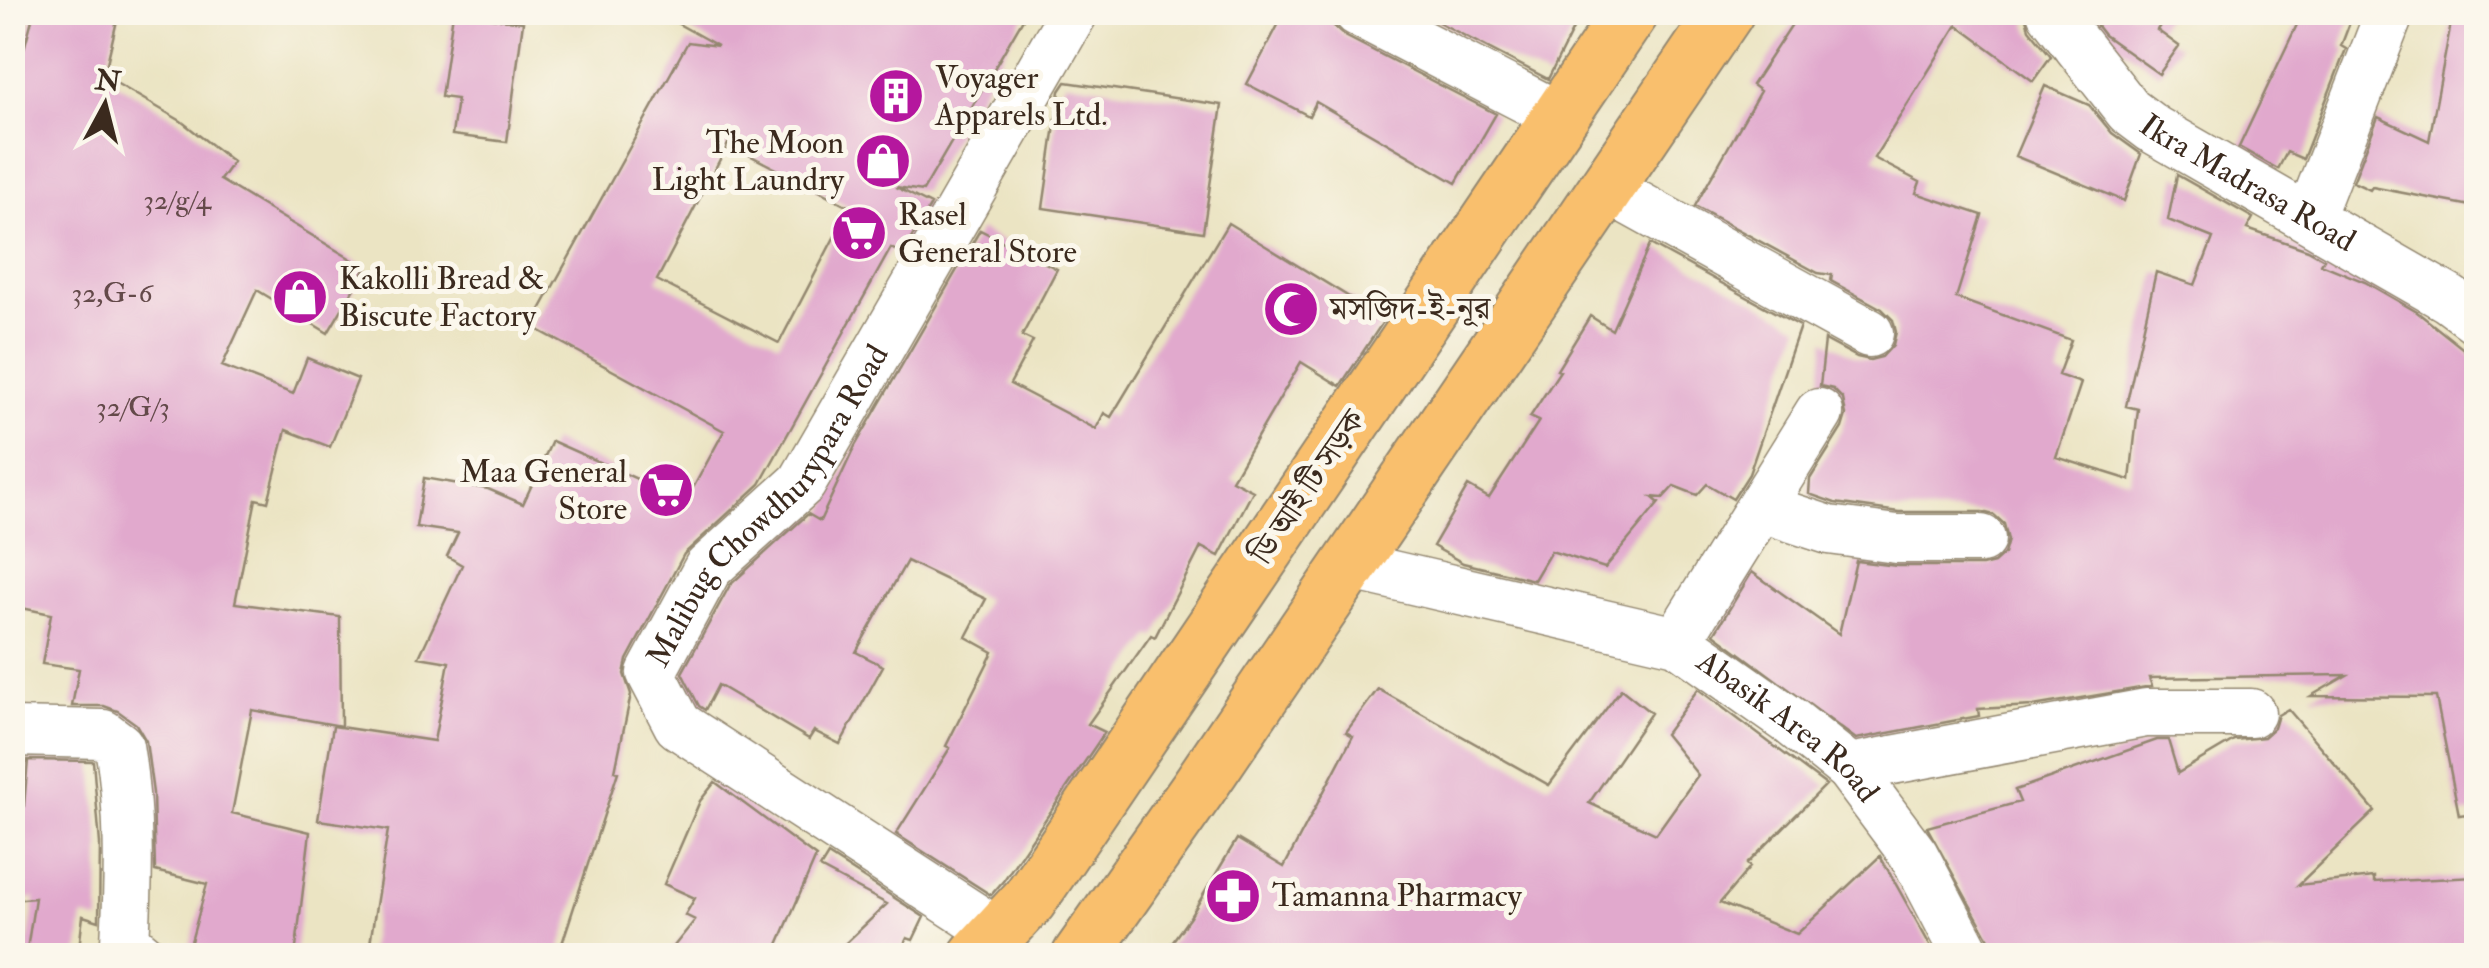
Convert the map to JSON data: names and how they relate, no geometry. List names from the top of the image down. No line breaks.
{"streets":{"main road":["ডি আই টি সড়ক"],"street":["Ikra Madrasa Road","Malibug Chowdhurypara Road","Abasik Area Road"]},"crossings":[["ডি আই টি সড়ক","Malibug Chowdhurypara Road"]],"places":{"building":["Voyager Apparels Ltd."],"shop":["The Moon Light Laundry","Kakolli Bread & Biscute Factory"],"supermarket":["Rasel General Store","Maa General Store"],"mosque":["মসজিদ-ই-নূর"],"pharmacy":["Tamanna Pharmacy"]},"house_numbers":["32/g/4","32,G-6","32/G/3"],"north":"top"}
